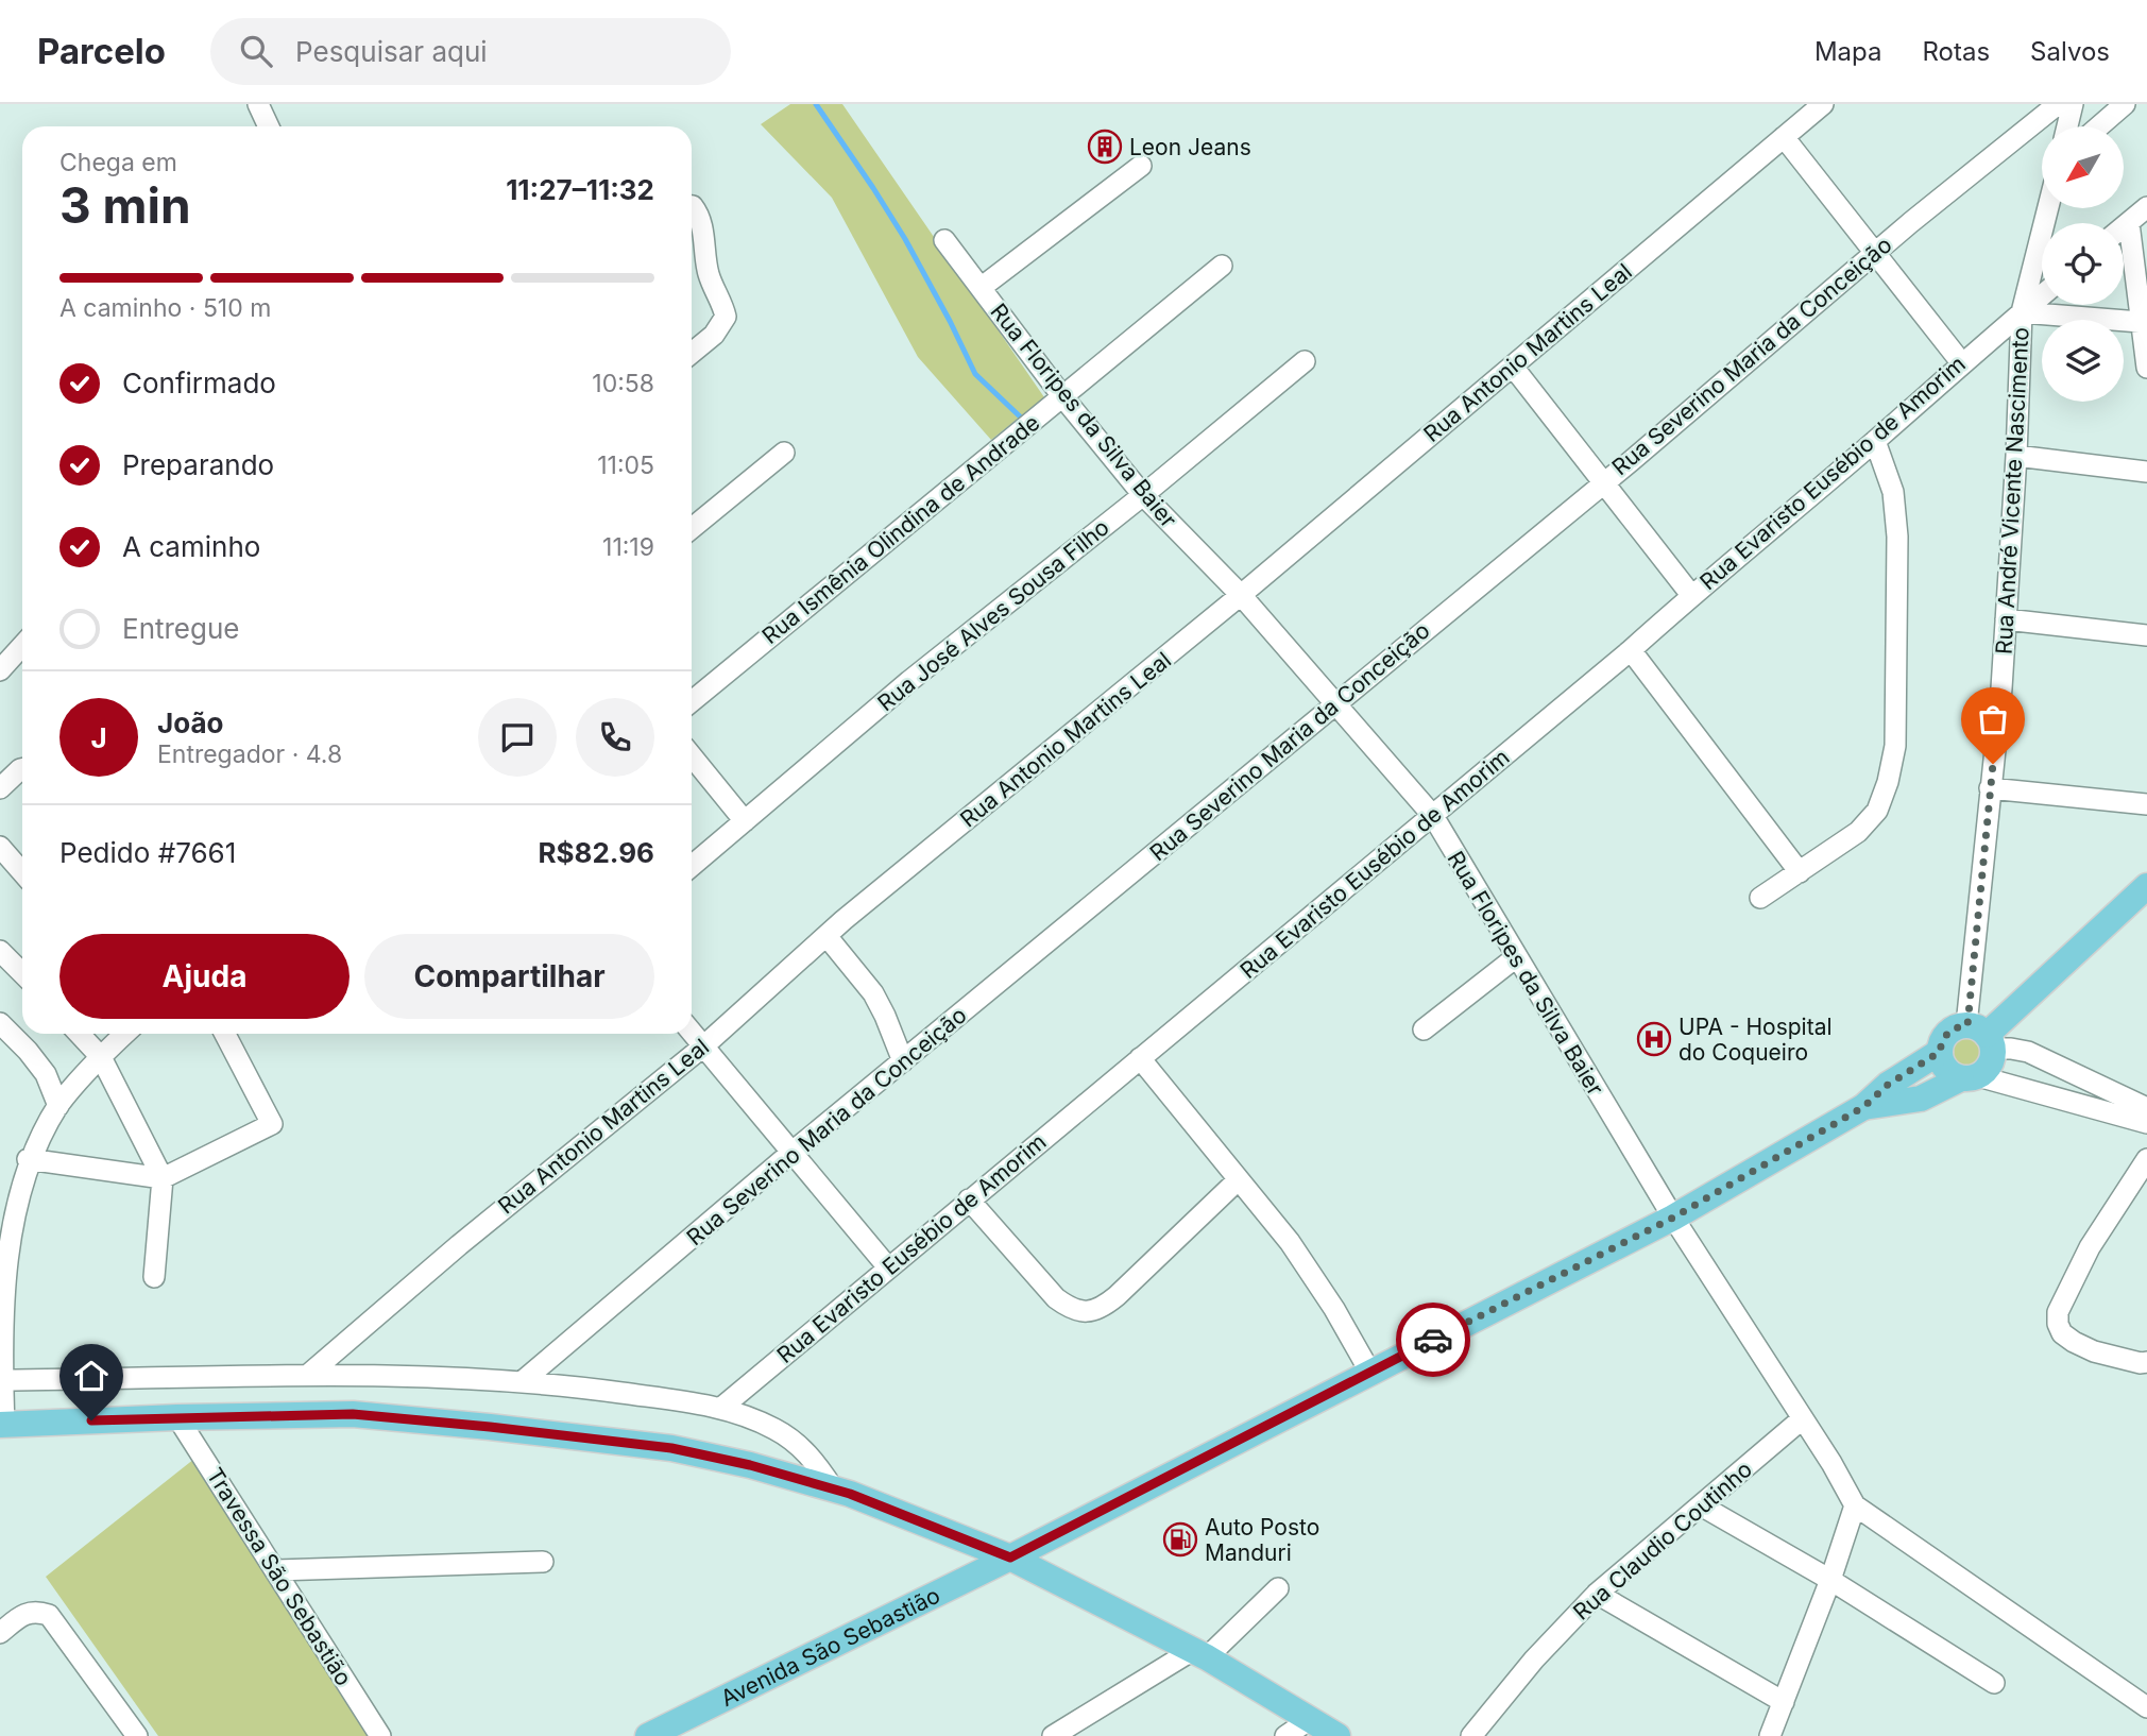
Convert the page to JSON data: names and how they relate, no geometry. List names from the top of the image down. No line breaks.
{"streets":{"main road":["Avenida São Sebastião"],"street":["Rua Antonio Martins Leal","Rua Severino Maria da Conceição","Rua Floripes da Silva Baier","Rua Evaristo Eusébio de Amorim","Rua André Vicente Nascimento","Rua Ismênia Olindina de Andrade","Rua José Alves Sousa Filho","Rua Claudio Coutinho","Travessa São Sebastião"]},"crossings":[["Rua Antonio Martins Leal","Rua Floripes da Silva Baier"],["Rua Severino Maria da Conceição","Rua Floripes da Silva Baier"],["Rua Floripes da Silva Baier","Rua Evaristo Eusébio de Amorim"],["Rua Floripes da Silva Baier","Rua Ismênia Olindina de Andrade"],["Rua Floripes da Silva Baier","Rua José Alves Sousa Filho"],["Rua Floripes da Silva Baier","Rua Claudio Coutinho"],["Rua Floripes da Silva Baier","Avenida São Sebastião"],["Rua Evaristo Eusébio de Amorim","Rua André Vicente Nascimento"]],"places":{"building":["Leon Jeans"],"hospital":["UPA - Hospital do Coqueiro"],"fuel station":["Auto Posto Manduri"]},"north":"bottom left","page":{"header":"Parcelo","search":"Pesquisar aqui","nav":["Mapa","Rotas","Salvos"],"heading":["3 min","Chega em","11:27–11:32"],"panel":["João","Entregador · 4.8","Pedido #7661","R$82.96"],"bar":"A caminho · 510 m","list":[["Confirmado","10:58"],["Preparando","11:05"],["A caminho","11:19"],"Entregue"],"round":"J","buttons":["Ajuda","Compartilhar"]}}
